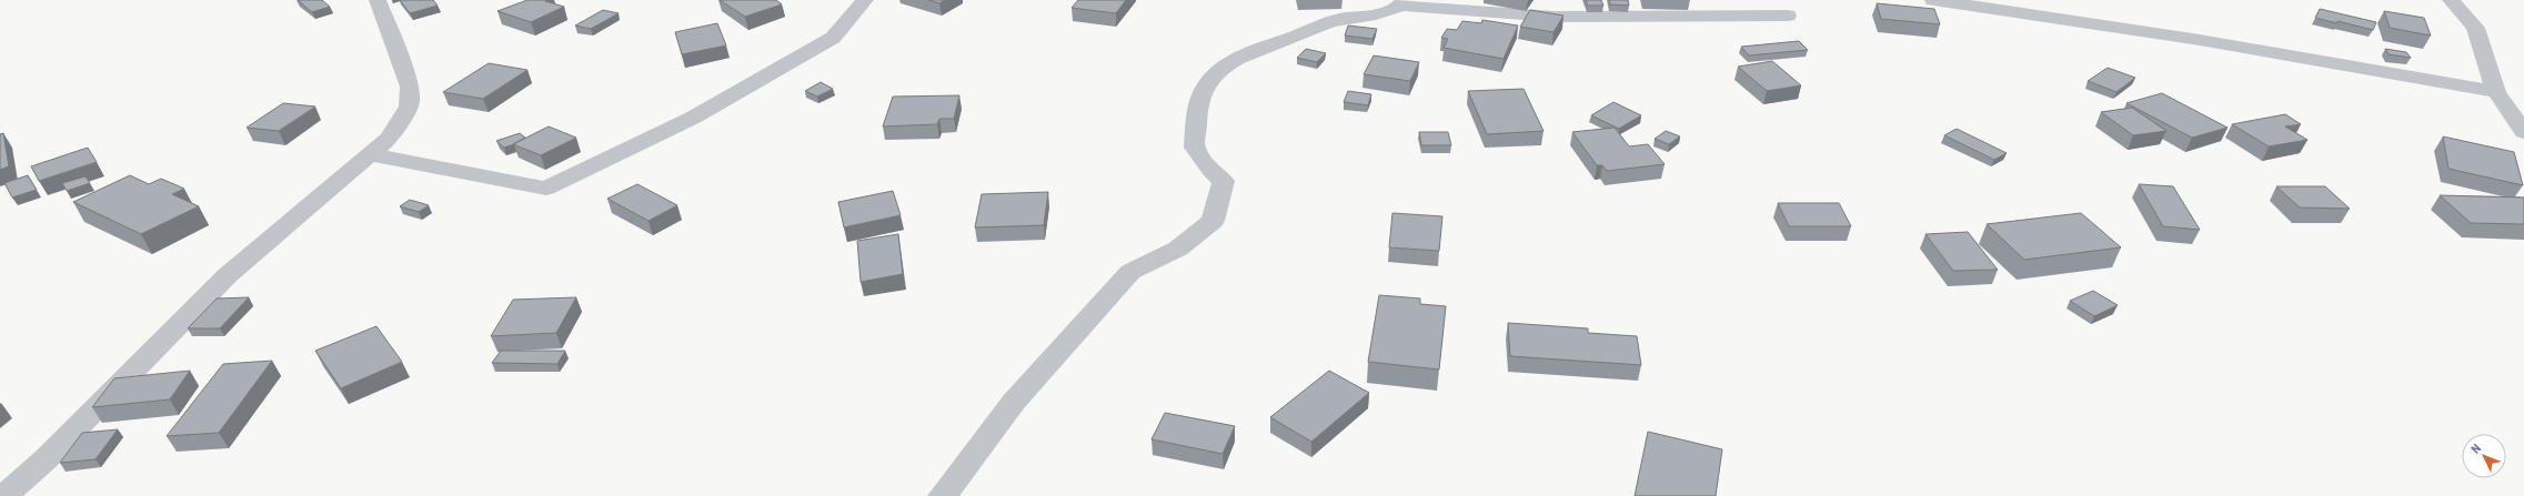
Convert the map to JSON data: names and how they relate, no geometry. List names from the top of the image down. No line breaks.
{"north":"top left"}
